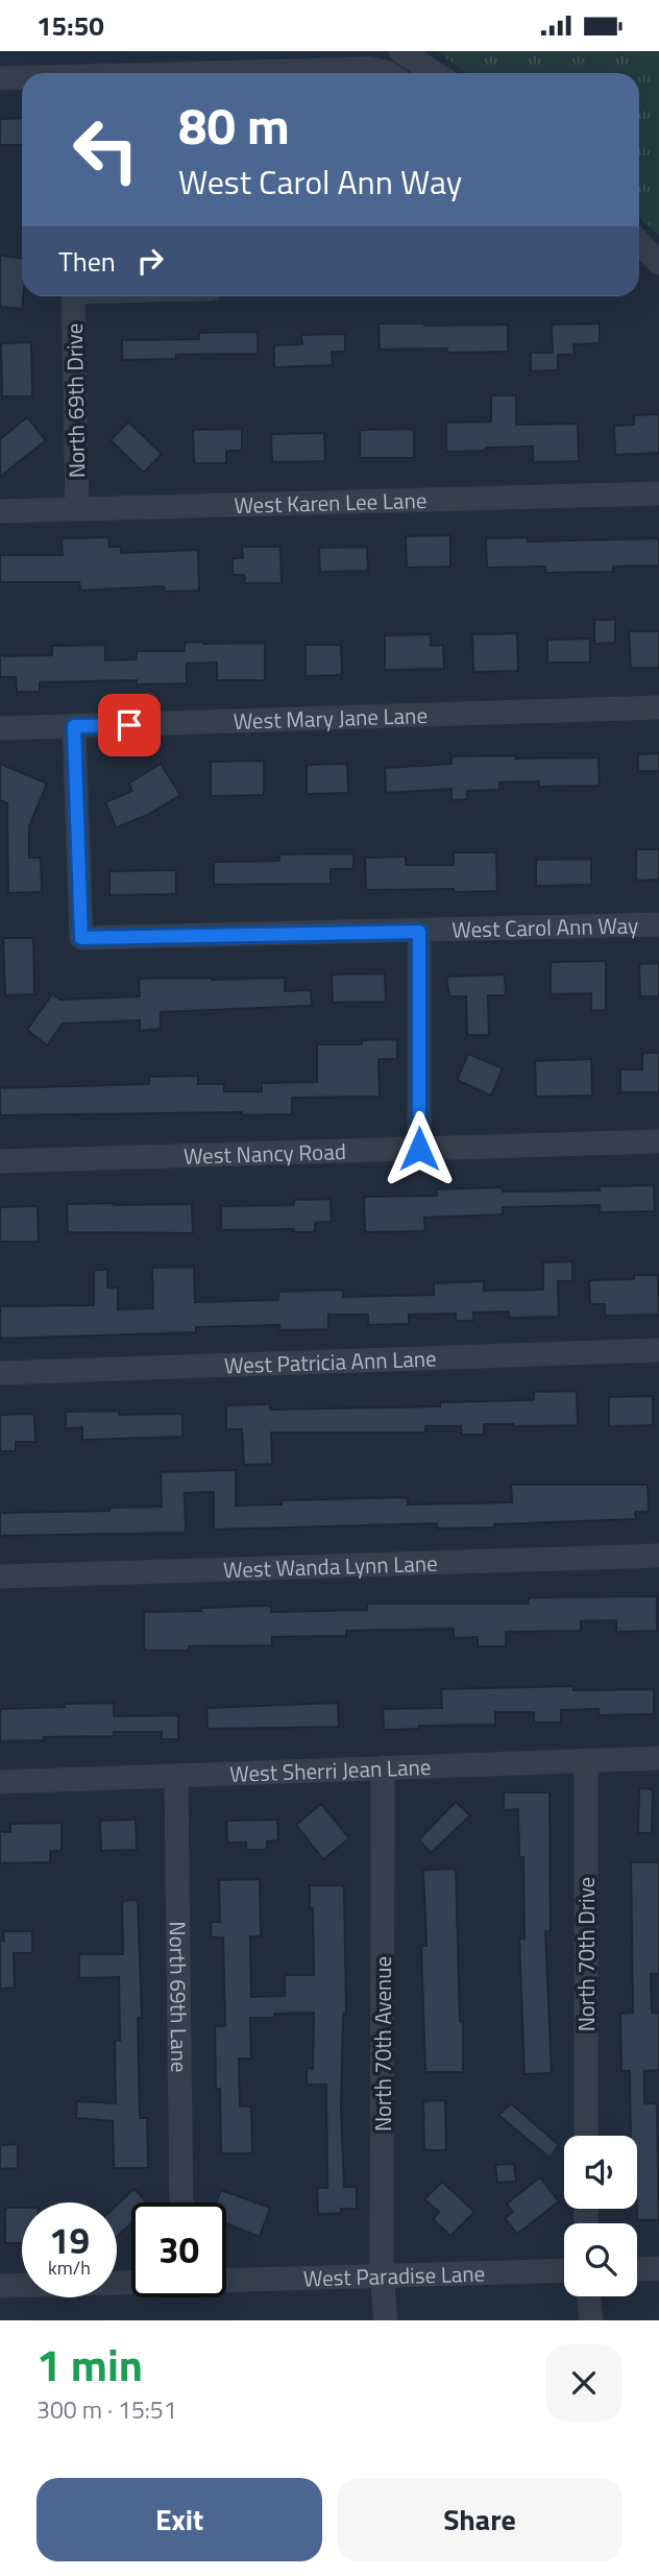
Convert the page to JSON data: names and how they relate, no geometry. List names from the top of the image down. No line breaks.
{"streets":{"street":["North 69th Drive","West Karen Lee Lane","West Mary Jane Lane","West Carol Ann Way","West Nancy Road","West Patricia Ann Lane","West Wanda Lynn Lane","West Sherri Jean Lane","North 70th Drive","North 69th Lane","North 70th Avenue","West Paradise Lane"]},"crossings":[["North 69th Drive","West Karen Lee Lane"],["West Mary Jane Lane","West Carol Ann Way"],["West Sherri Jean Lane","North 70th Drive"],["West Sherri Jean Lane","North 69th Lane"],["West Sherri Jean Lane","North 70th Avenue"],["North 70th Avenue","West Paradise Lane"]],"page":{"status":"15:50","turn":["80 m","West Carol Ann Way"],"then":"Then","speed":"19 km/h","limit":"30","heading":["1 min","300 m · 15:51"],"buttons":["Exit","Share"]}}
